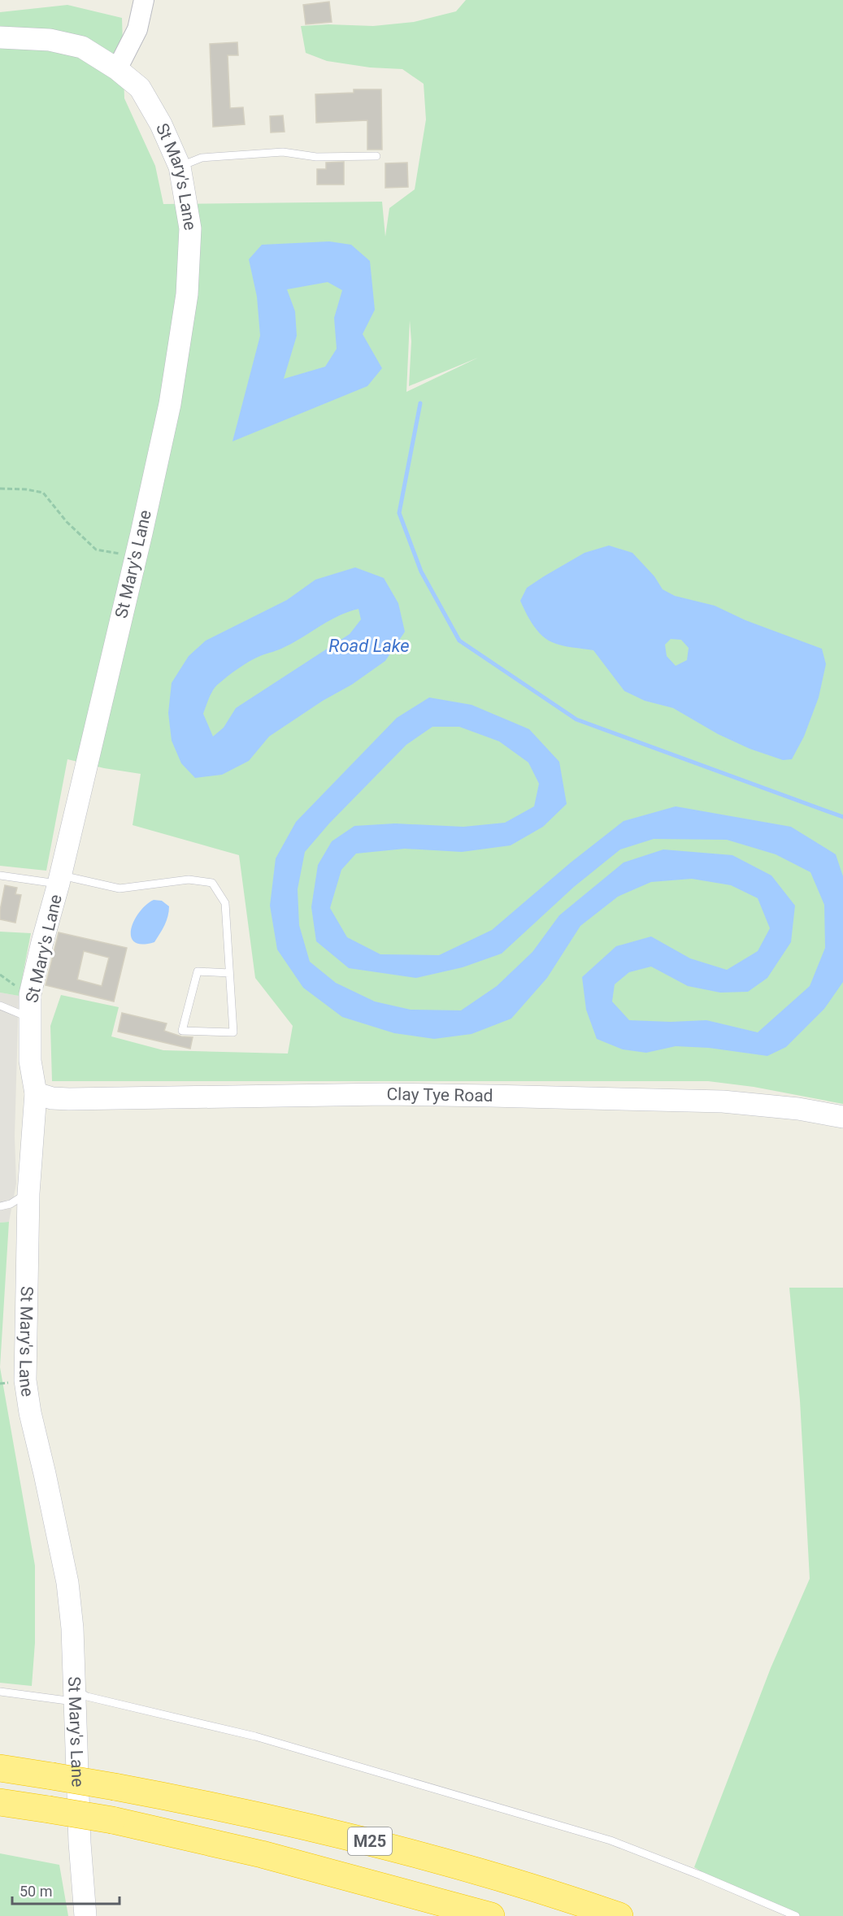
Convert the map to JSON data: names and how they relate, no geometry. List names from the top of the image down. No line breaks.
{"streets":{"highway":["M25"],"main road":["St Mary's Lane","Clay Tye Road"]},"crossings":[["St Mary's Lane","Clay Tye Road"]],"water":["Road Lake"],"scale_bar":"50 m"}
